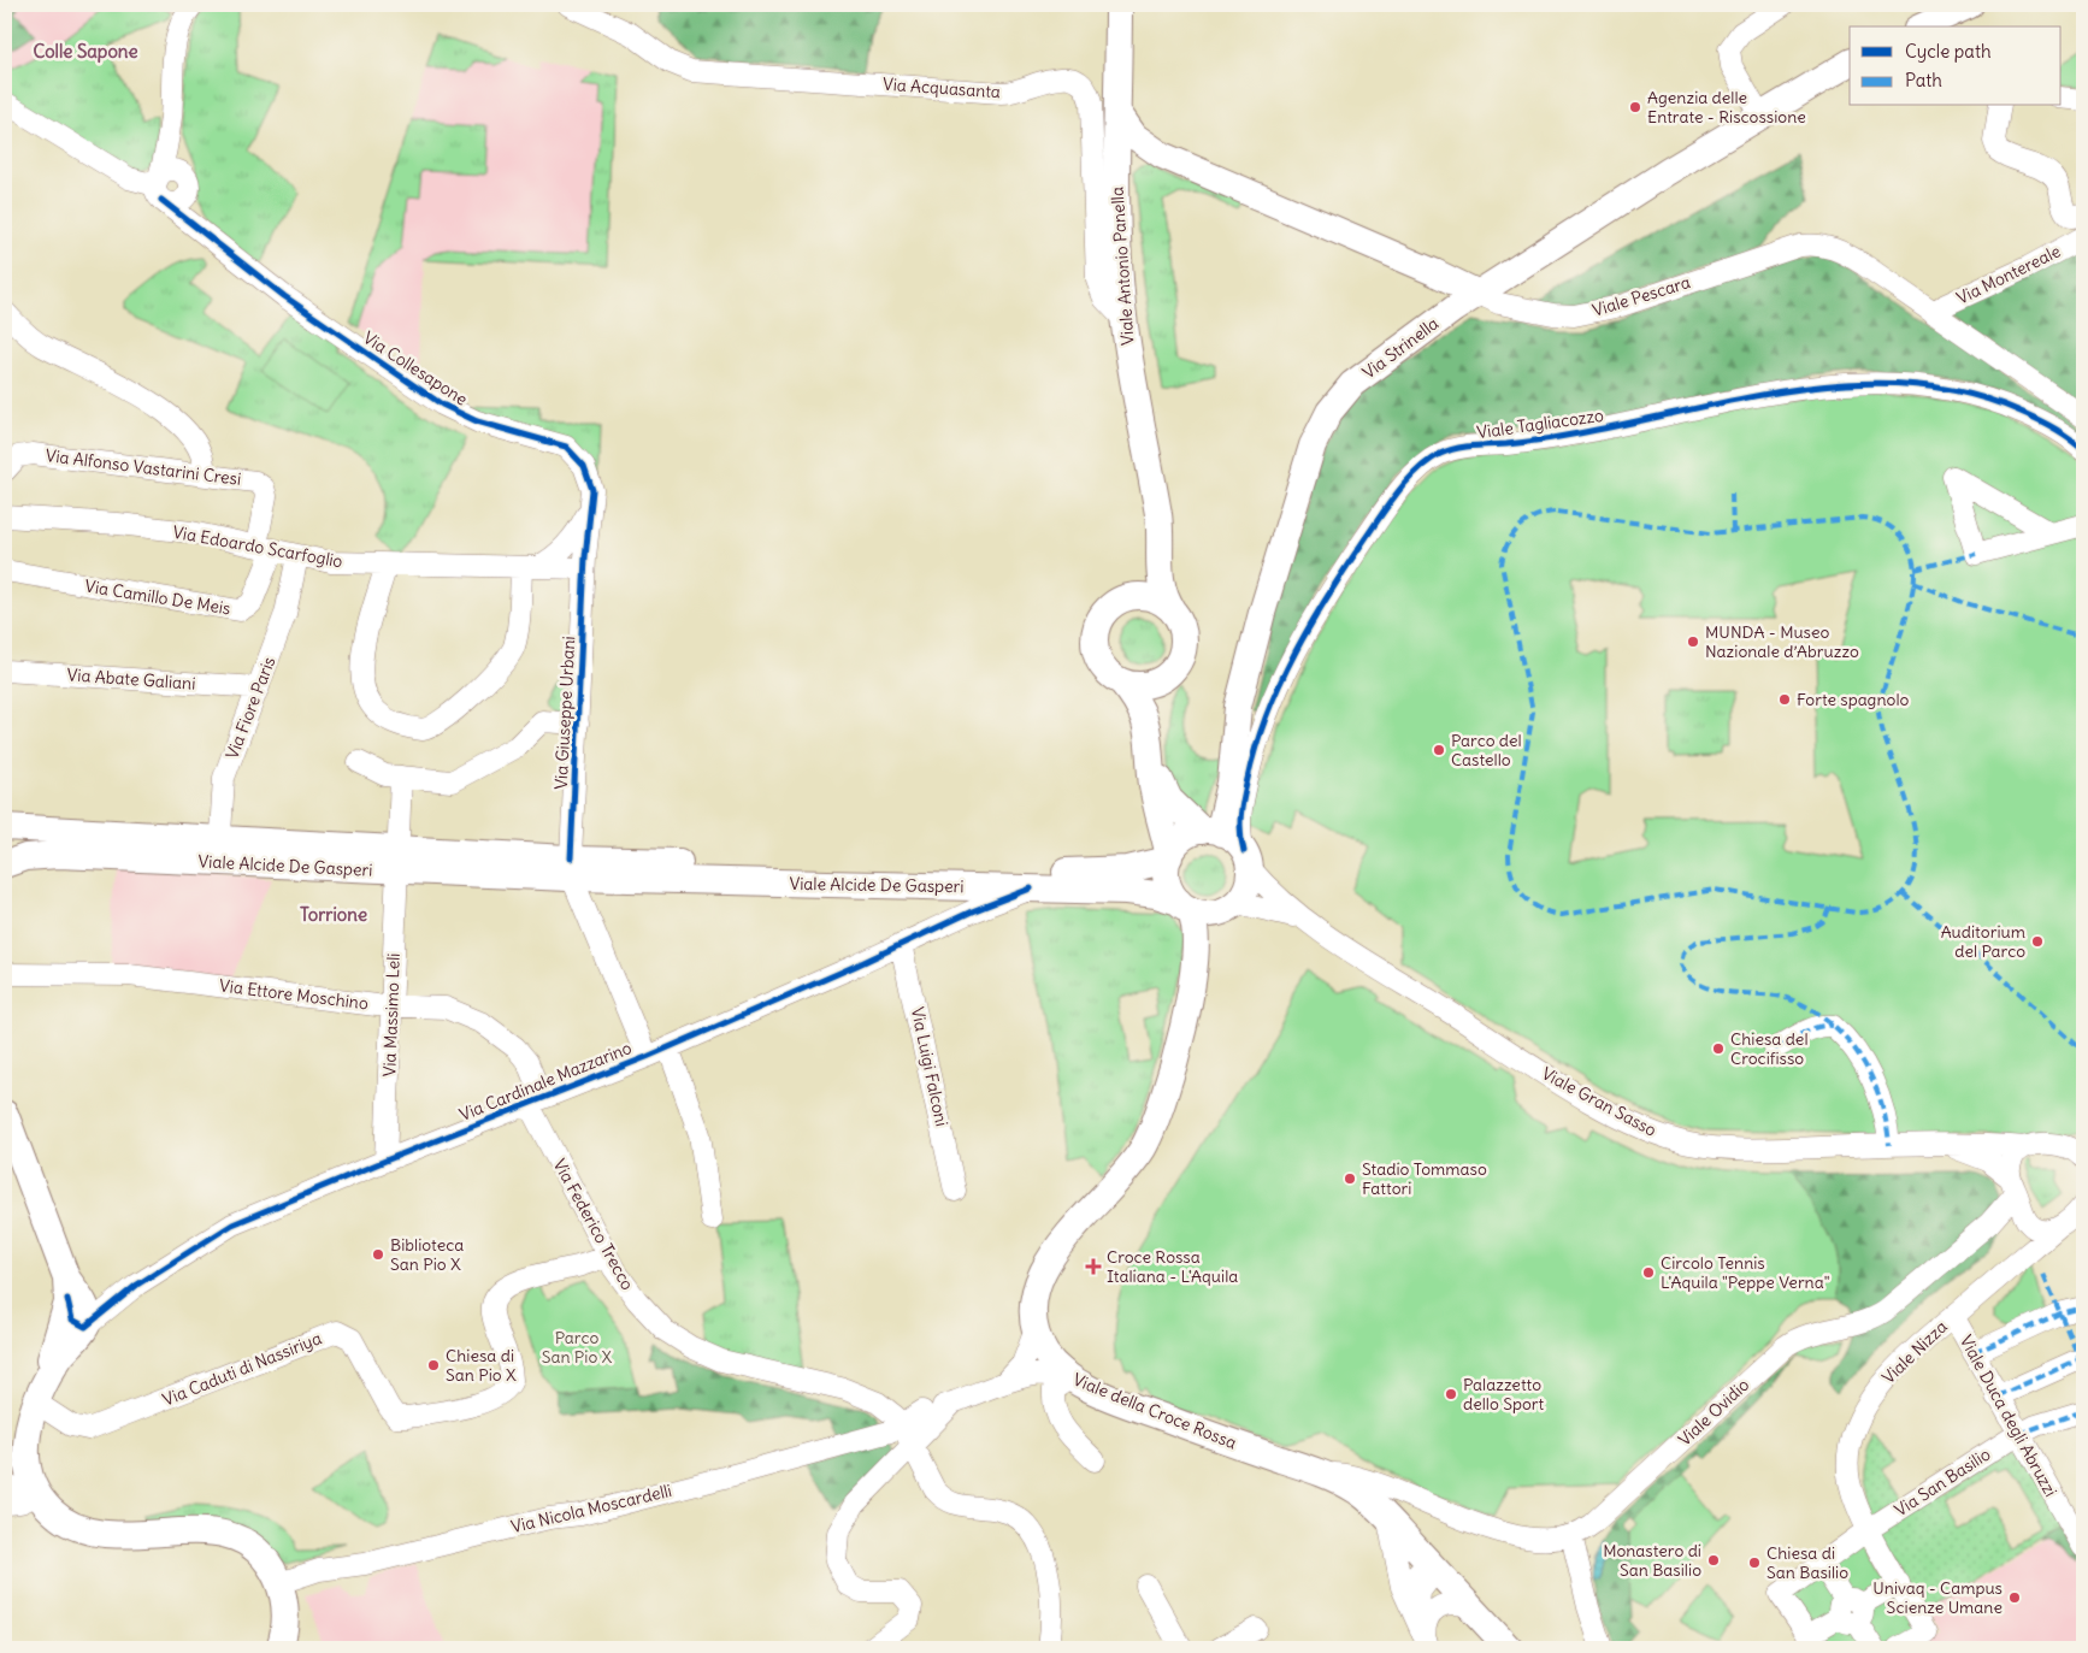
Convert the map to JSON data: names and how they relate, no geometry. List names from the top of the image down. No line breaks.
{"streets":{"main road":["Viale Antonio Panella","Viale Pescara","Via Strinella","Viale Alcide De Gasperi","Via Cardinale Mazzarino","Viale della Croce Rossa"],"street":["Via Acquasanta","Via Montereale","Via Collesapone","Viale Tagliacozzo","Via Alfonso Vastarini Cresi","Via Edoardo Scarfoglio","Via Camillo De Meis","Via Abate Galiani","Via Fiore Paris","Via Giuseppe Urbani","Via Ettore Moschino","Via Massimo Leli","Via Luigi Falconi","Viale Gran Sasso","Via Federico Trecco","Viale Nizza","Via Caduti di Nassiriya","Viale Ovidio","Viale Duca degli Abruzzi","Via San Basilio","Via Nicola Moscardelli"]},"crossings":[["Via Acquasanta","Viale Antonio Panella"],["Viale Antonio Panella","Viale Pescara"],["Via Montereale","Viale Pescara"],["Viale Pescara","Via Strinella"],["Via Strinella","Viale Tagliacozzo"],["Via Strinella","Viale Alcide De Gasperi"],["Via Strinella","Viale Gran Sasso"],["Via Strinella","Viale della Croce Rossa"],["Via Collesapone","Via Edoardo Scarfoglio"],["Via Collesapone","Via Giuseppe Urbani"],["Viale Tagliacozzo","Viale Alcide De Gasperi"],["Viale Tagliacozzo","Viale Gran Sasso"],["Viale Tagliacozzo","Viale della Croce Rossa"],["Via Alfonso Vastarini Cresi","Via Edoardo Scarfoglio"],["Via Alfonso Vastarini Cresi","Via Camillo De Meis"],["Via Edoardo Scarfoglio","Via Camillo De Meis"],["Via Edoardo Scarfoglio","Via Fiore Paris"],["Via Edoardo Scarfoglio","Via Giuseppe Urbani"],["Via Abate Galiani","Via Fiore Paris"],["Via Fiore Paris","Viale Alcide De Gasperi"],["Via Giuseppe Urbani","Viale Alcide De Gasperi"],["Via Giuseppe Urbani","Via Cardinale Mazzarino"],["Viale Alcide De Gasperi","Via Massimo Leli"],["Viale Alcide De Gasperi","Via Cardinale Mazzarino"],["Viale Alcide De Gasperi","Viale Gran Sasso"],["Viale Alcide De Gasperi","Viale della Croce Rossa"],["Via Ettore Moschino","Via Massimo Leli"],["Via Ettore Moschino","Via Cardinale Mazzarino"],["Via Ettore Moschino","Via Federico Trecco"],["Via Massimo Leli","Via Cardinale Mazzarino"],["Via Luigi Falconi","Via Cardinale Mazzarino"],["Via Cardinale Mazzarino","Via Federico Trecco"],["Via Cardinale Mazzarino","Via Caduti di Nassiriya"],["Viale Gran Sasso","Viale Nizza"],["Viale Gran Sasso","Viale della Croce Rossa"],["Viale Gran Sasso","Viale Ovidio"],["Via Federico Trecco","Via Caduti di Nassiriya"],["Via Federico Trecco","Via Nicola Moscardelli"],["Viale Nizza","Viale Ovidio"],["Viale Nizza","Viale Duca degli Abruzzi"],["Viale Nizza","Via San Basilio"],["Viale della Croce Rossa","Viale Ovidio"],["Viale Duca degli Abruzzi","Via San Basilio"]],"districts":["Colle Sapone","Torrione"],"parks":["Parco San Pio X"],"places":{"other":["Agenzia delle Entrate - Riscossione","MUNDA - Museo Nazionale d’Abruzzo","Forte spagnolo","Parco del Castello","Auditorium del Parco","Chiesa del Crocifisso","Stadio Tommaso Fattori","Biblioteca San Pio X","Circolo Tennis L'Aquila \"Peppe Verna\"","Chiesa di San Pio X","Palazzetto dello Sport","Monastero di San Basilio","Chiesa di San Basilio","Univaq - Campus Scienze Umane"],"health":["Croce Rossa Italiana - L'Aquila"]},"legend":["Cycle path","Path"]}
